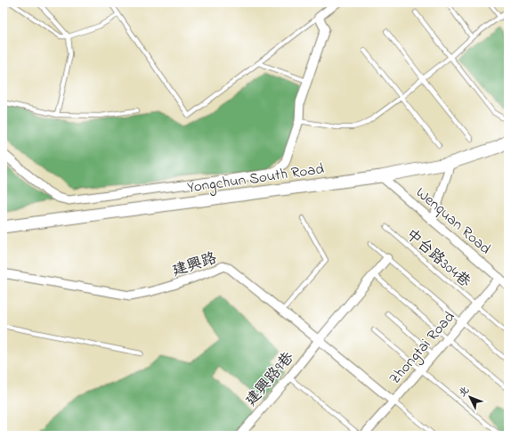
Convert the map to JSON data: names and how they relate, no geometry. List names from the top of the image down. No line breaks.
{"streets":{"street":["Yongchun South Road","Wenquan Road","建興路","Zhongtai Road","建興路9巷"],"lane":["中台路304巷"]},"crossings":[["Yongchun South Road","Wenquan Road"],["Wenquan Road","Zhongtai Road"],["中台路304巷","Zhongtai Road"],["建興路","Zhongtai Road"],["建興路","建興路9巷"]],"north":"top left"}
